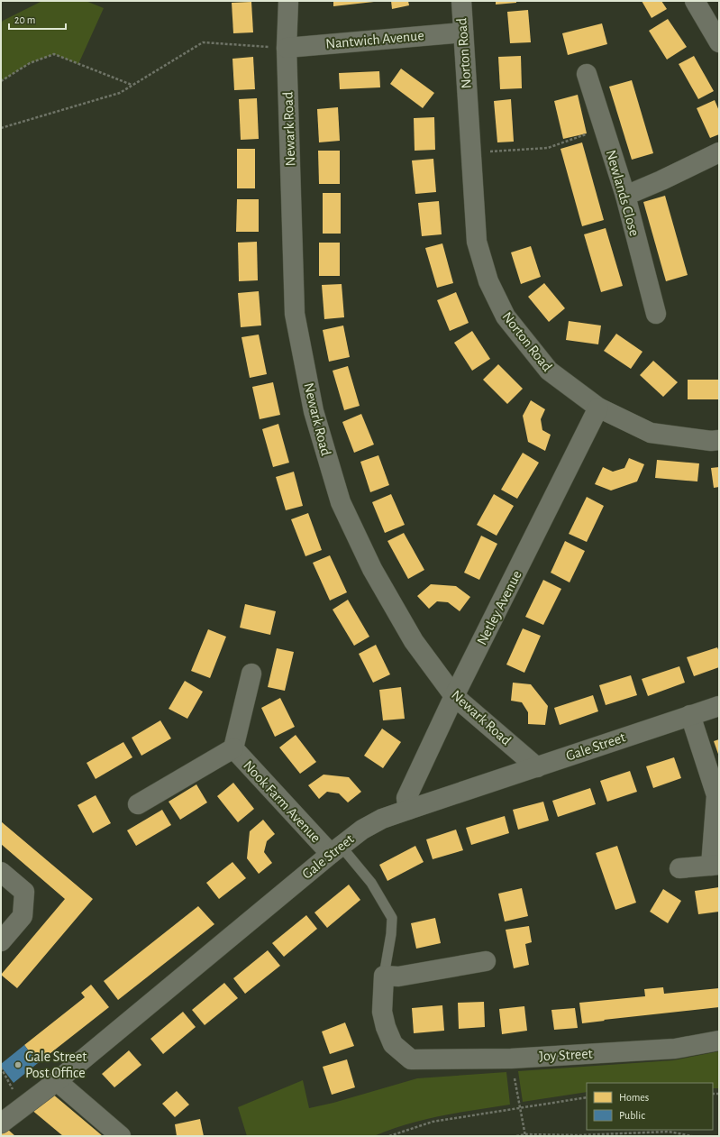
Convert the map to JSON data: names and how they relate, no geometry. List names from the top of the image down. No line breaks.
{"streets":{"street":["Nantwich Avenue","Norton Road","Newark Road","Newlands Close","Netley Avenue","Gale Street","Nook Farm Avenue","Joy Street"]},"crossings":[["Nantwich Avenue","Norton Road"],["Nantwich Avenue","Newark Road"],["Norton Road","Netley Avenue"],["Newark Road","Netley Avenue"],["Newark Road","Gale Street"],["Netley Avenue","Gale Street"],["Gale Street","Nook Farm Avenue"]],"places":["Gale Street Post Office"],"legend":["Homes","Public"],"scale_bar":"20 m"}
